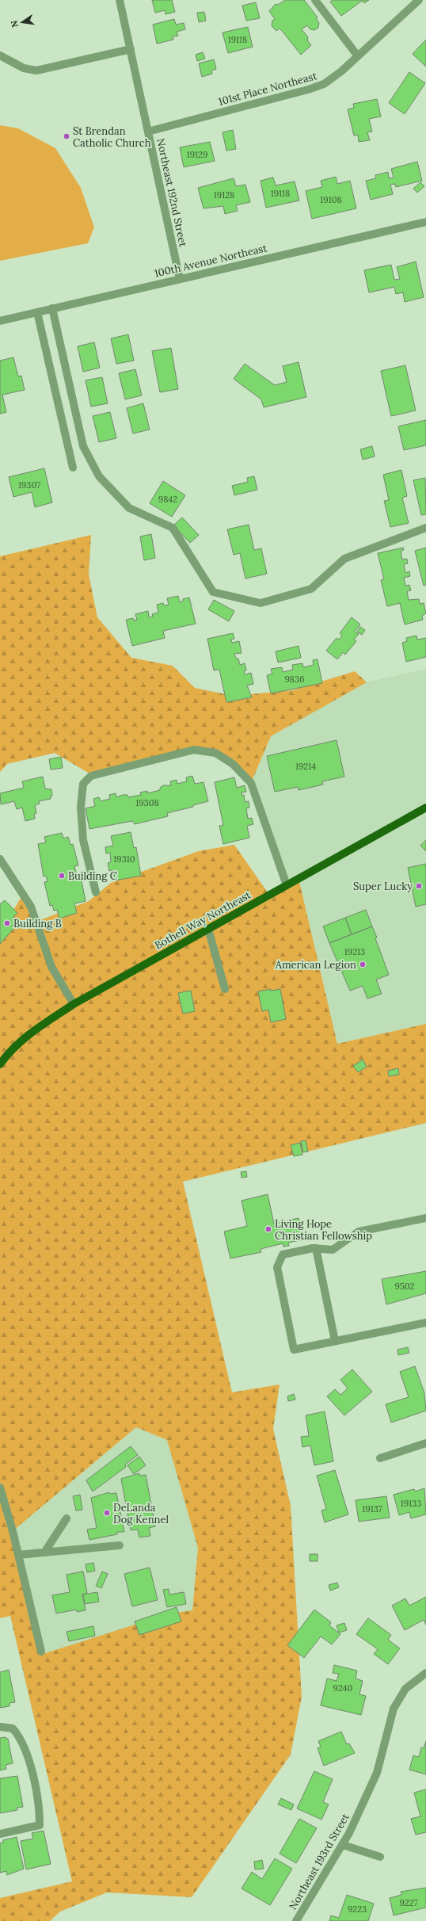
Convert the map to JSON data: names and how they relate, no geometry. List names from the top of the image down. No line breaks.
{"streets":{"main road":["Bothell Way Northeast"],"street":["101st Place Northeast","Northeast 192nd Street","100th Avenue Northeast","Northeast 193rd Street"]},"crossings":[["101st Place Northeast","Northeast 192nd Street"],["Northeast 192nd Street","100th Avenue Northeast"]],"places":["St Brendan Catholic Church","Building C","Super Lucky","Building B","American Legion","Living Hope Christian Fellowship","DeLanda Dog Kennel"],"house_numbers":["19118","19129","19118","19128","19108","19307","9842","9836","19214","19308","19310","19213","9502","19133","19137","9240","9227","9223"],"north":"left"}
